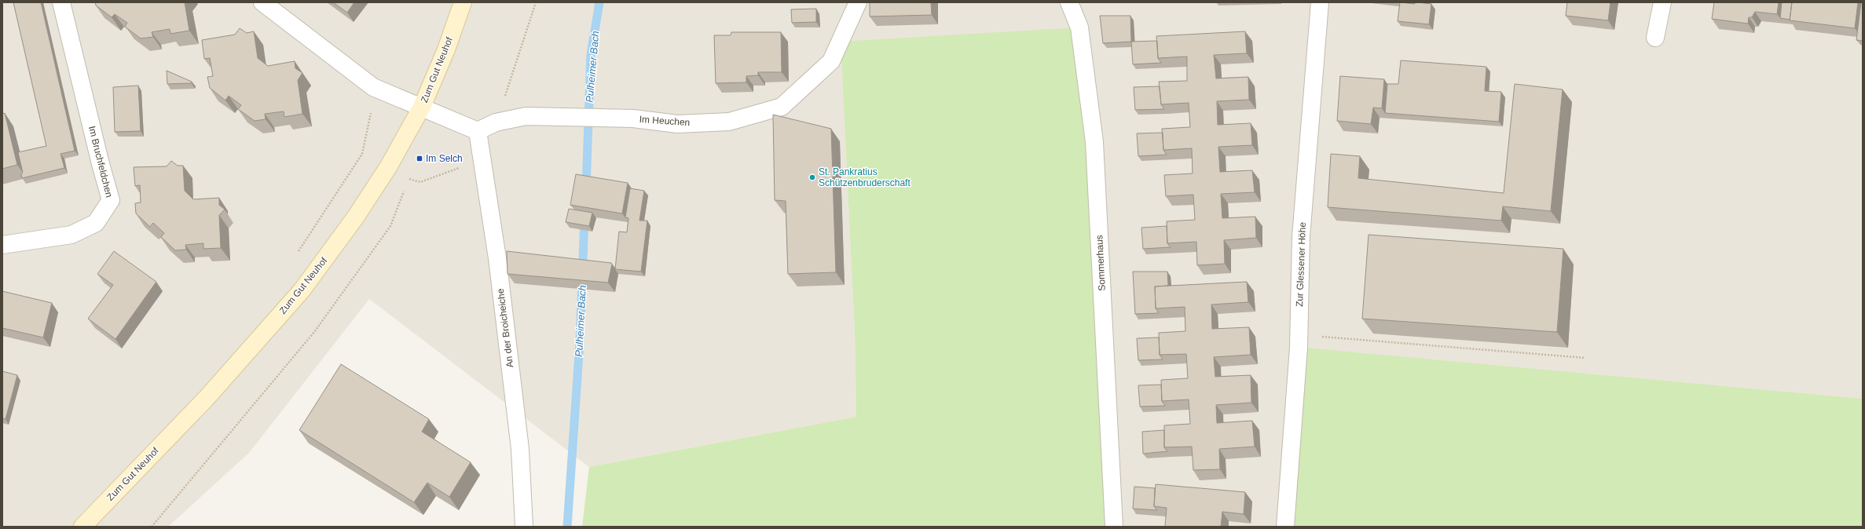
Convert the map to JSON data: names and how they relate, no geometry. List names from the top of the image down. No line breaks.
{"streets":{"main road":["Zum Gut Neuhof"],"street":["Im Heuchen","Im Bruchfeldchen","Sommerhaus","Zur Glessener Höhe","An der Broicheiche"]},"crossings":[["Im Heuchen","An der Broicheiche"]],"water":["Pulheimer Bach"],"places":{"transit":["Im Selch"],"other":["St. Pankratius Schützenbruderschaft"]}}
